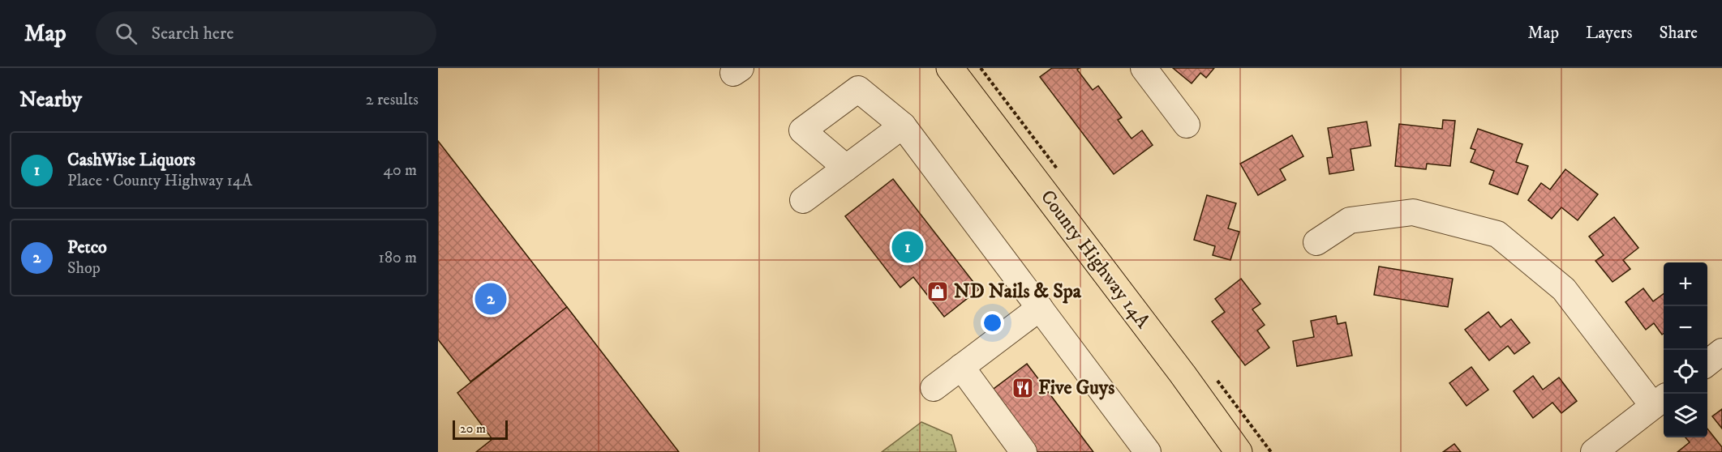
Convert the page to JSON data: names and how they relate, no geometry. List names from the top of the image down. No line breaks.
{"streets":{"main road":["County Highway 14A"]},"places":{"shop":["ND Nails & Spa"],"restaurant":["Five Guys"]},"scale_bar":"20 m","page":{"header":"Map","search":"Search here","nav":["Map","Layers","Share"],"heading":["Nearby","2 results"],"list":[{"mark":"1","name":"CashWise Liquors","note":"Place · County Highway 14A","value":"40 m"},{"mark":"2","name":"Petco","note":"Shop","value":"180 m"}],"pins":["1","2"],"map_buttons":["+","−"],"scale":"20 m"}}
